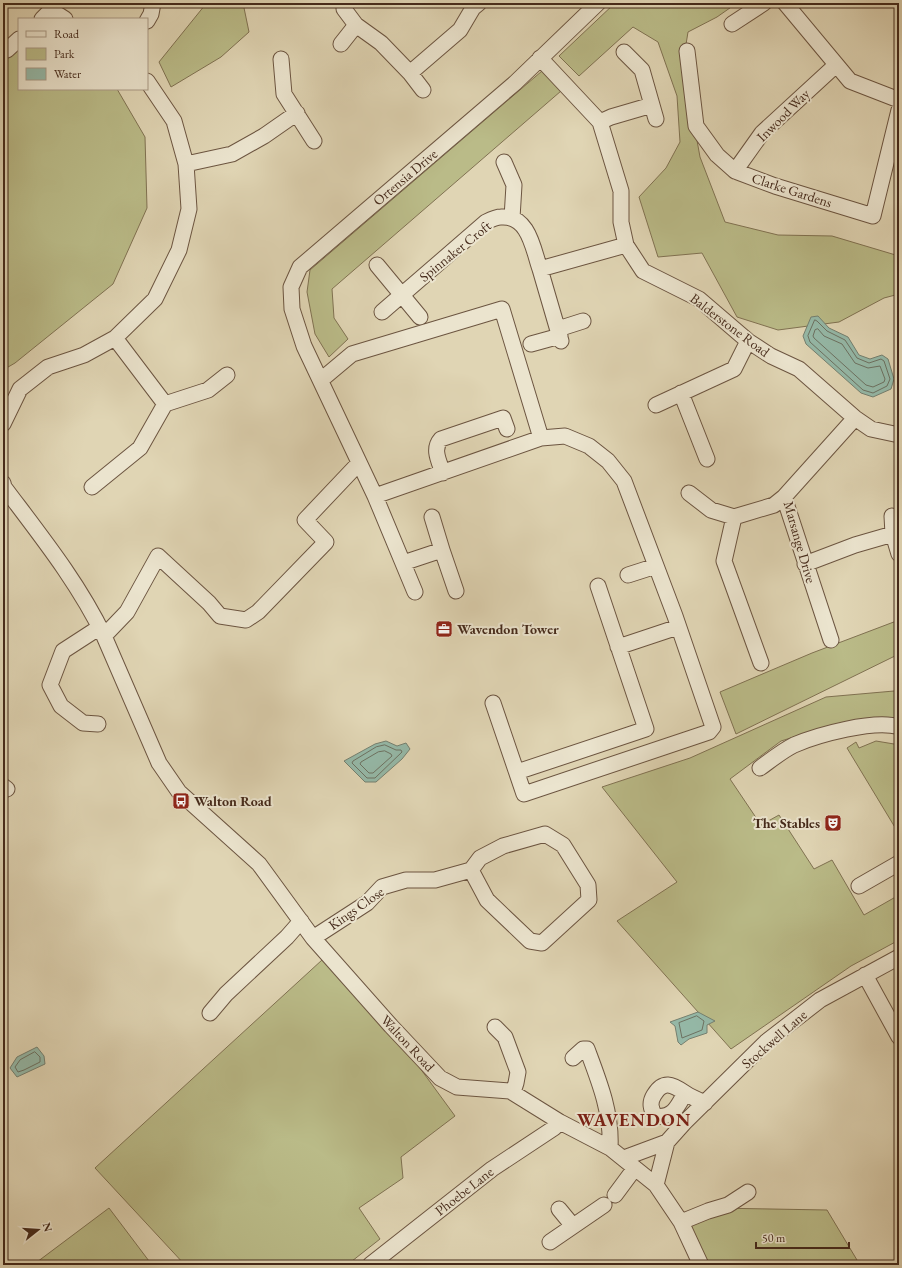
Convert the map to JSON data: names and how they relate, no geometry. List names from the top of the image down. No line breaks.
{"streets":{"street":["Inwood Way","Ortensia Drive","Clarke Gardens","Spinnaker Croft","Balderstone Road","Marsange Drive","Kings Close","Stockwell Lane","Walton Road","Phoebe Lane"]},"crossings":[["Inwood Way","Clarke Gardens"],["Ortensia Drive","Balderstone Road"],["Balderstone Road","Marsange Drive"],["Kings Close","Walton Road"],["Stockwell Lane","Walton Road"],["Walton Road","Phoebe Lane"]],"districts":["WAVENDON"],"places":{"office":["Wavendon Tower"],"bus stop":["Walton Road"],"theatre":["The Stables"]},"legend":["Road","Park","Water"],"scale_bar":"50 m","north":"right"}
